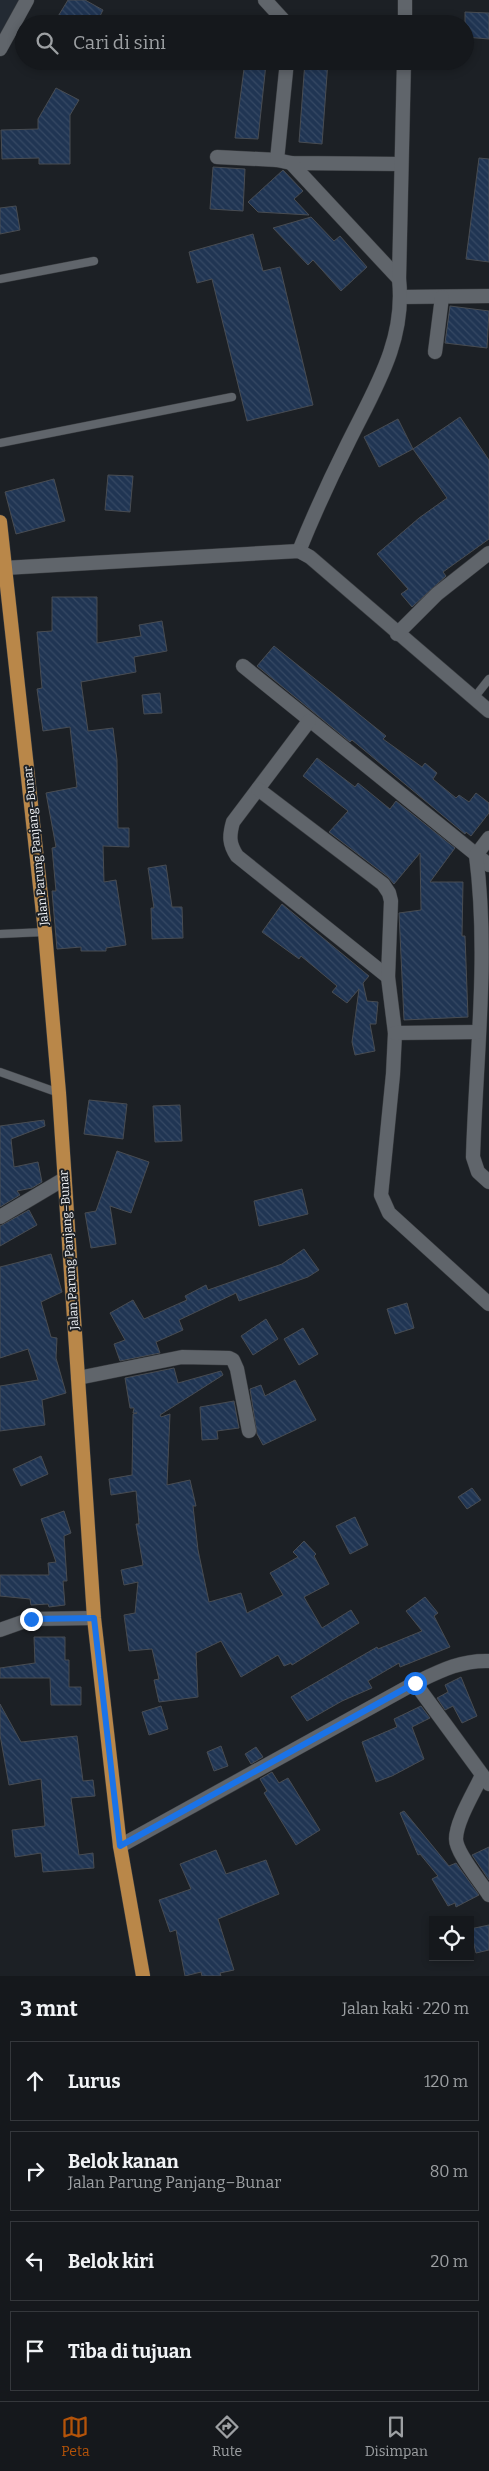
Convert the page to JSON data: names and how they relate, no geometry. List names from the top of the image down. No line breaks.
{"streets":{"main road":["Jalan Parung Panjang–Bunar"]},"page":{"search":"Cari di sini","heading":["3 mnt","Jalan kaki · 220 m"],"list":[["Lurus","120 m"],["Belok kanan","Jalan Parung Panjang–Bunar","80 m"],["Belok kiri","20 m"],"Tiba di tujuan"],"nav":["Peta","Rute","Disimpan"]}}
